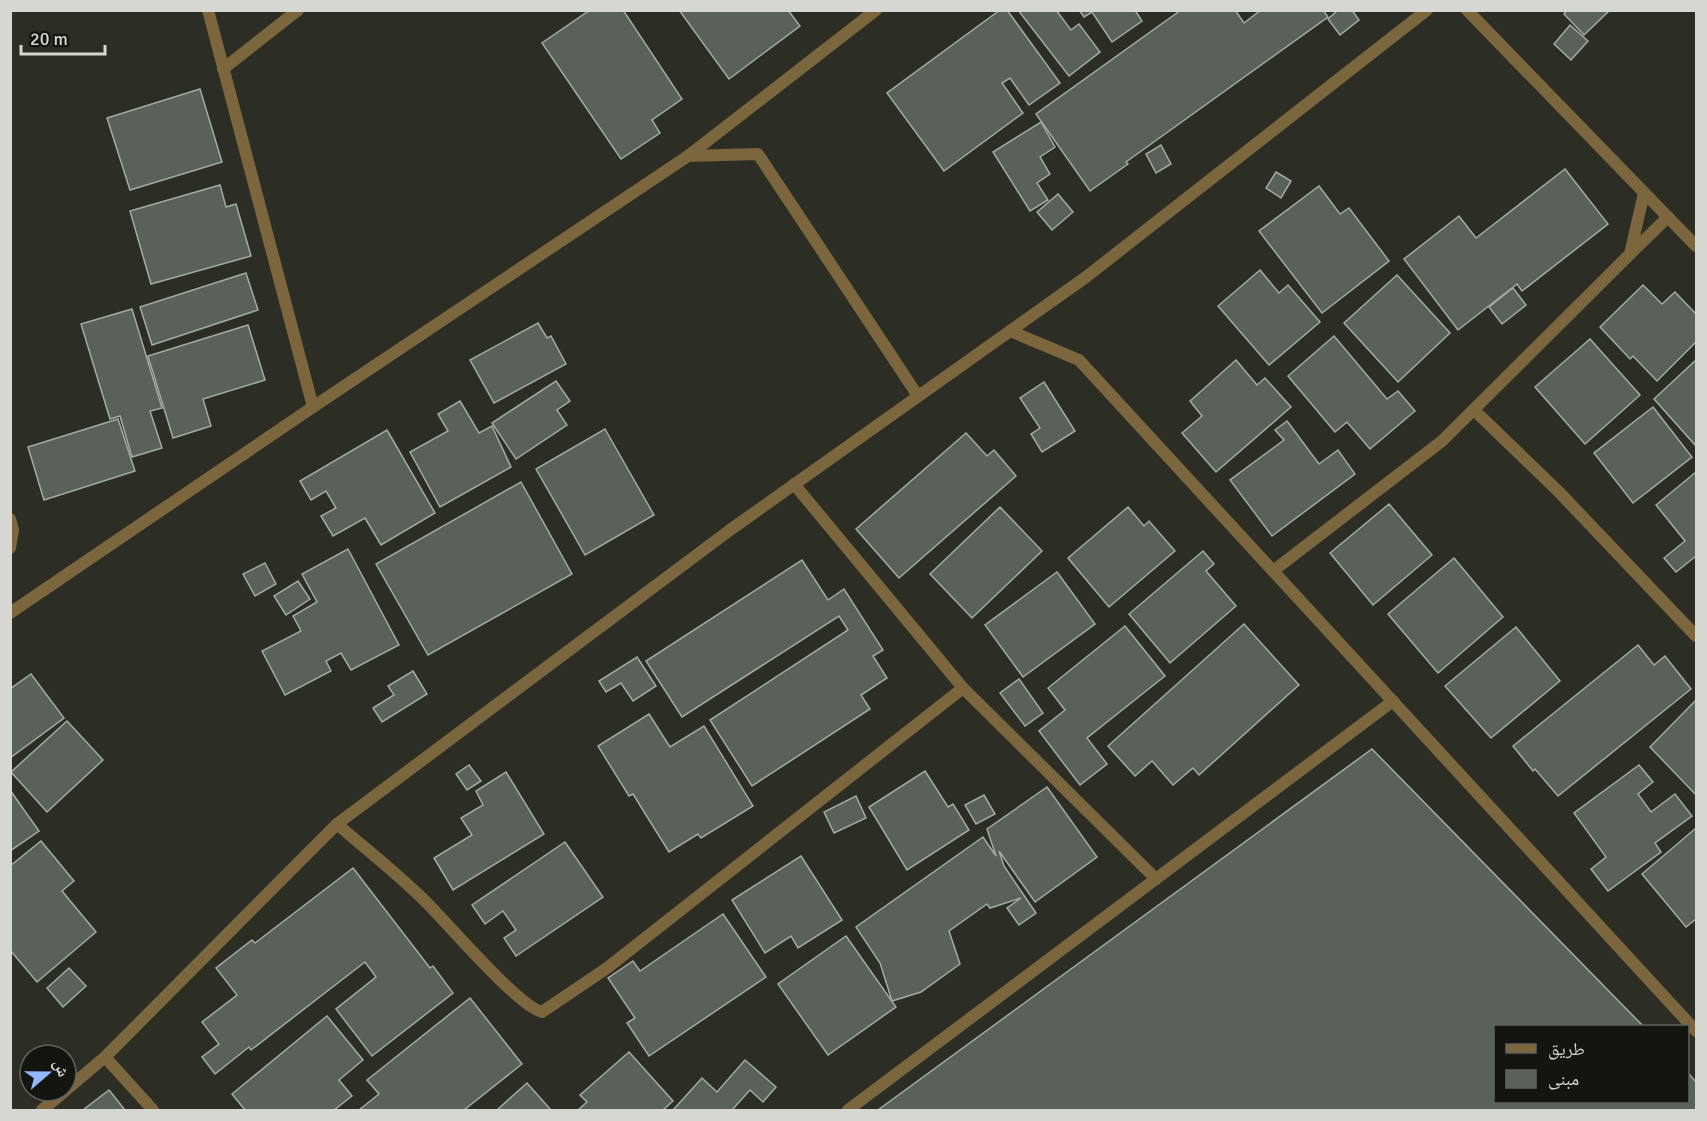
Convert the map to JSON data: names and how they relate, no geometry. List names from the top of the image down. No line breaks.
{"legend":["طريق","مبنى"],"scale_bar":"20 m","north":"right"}
